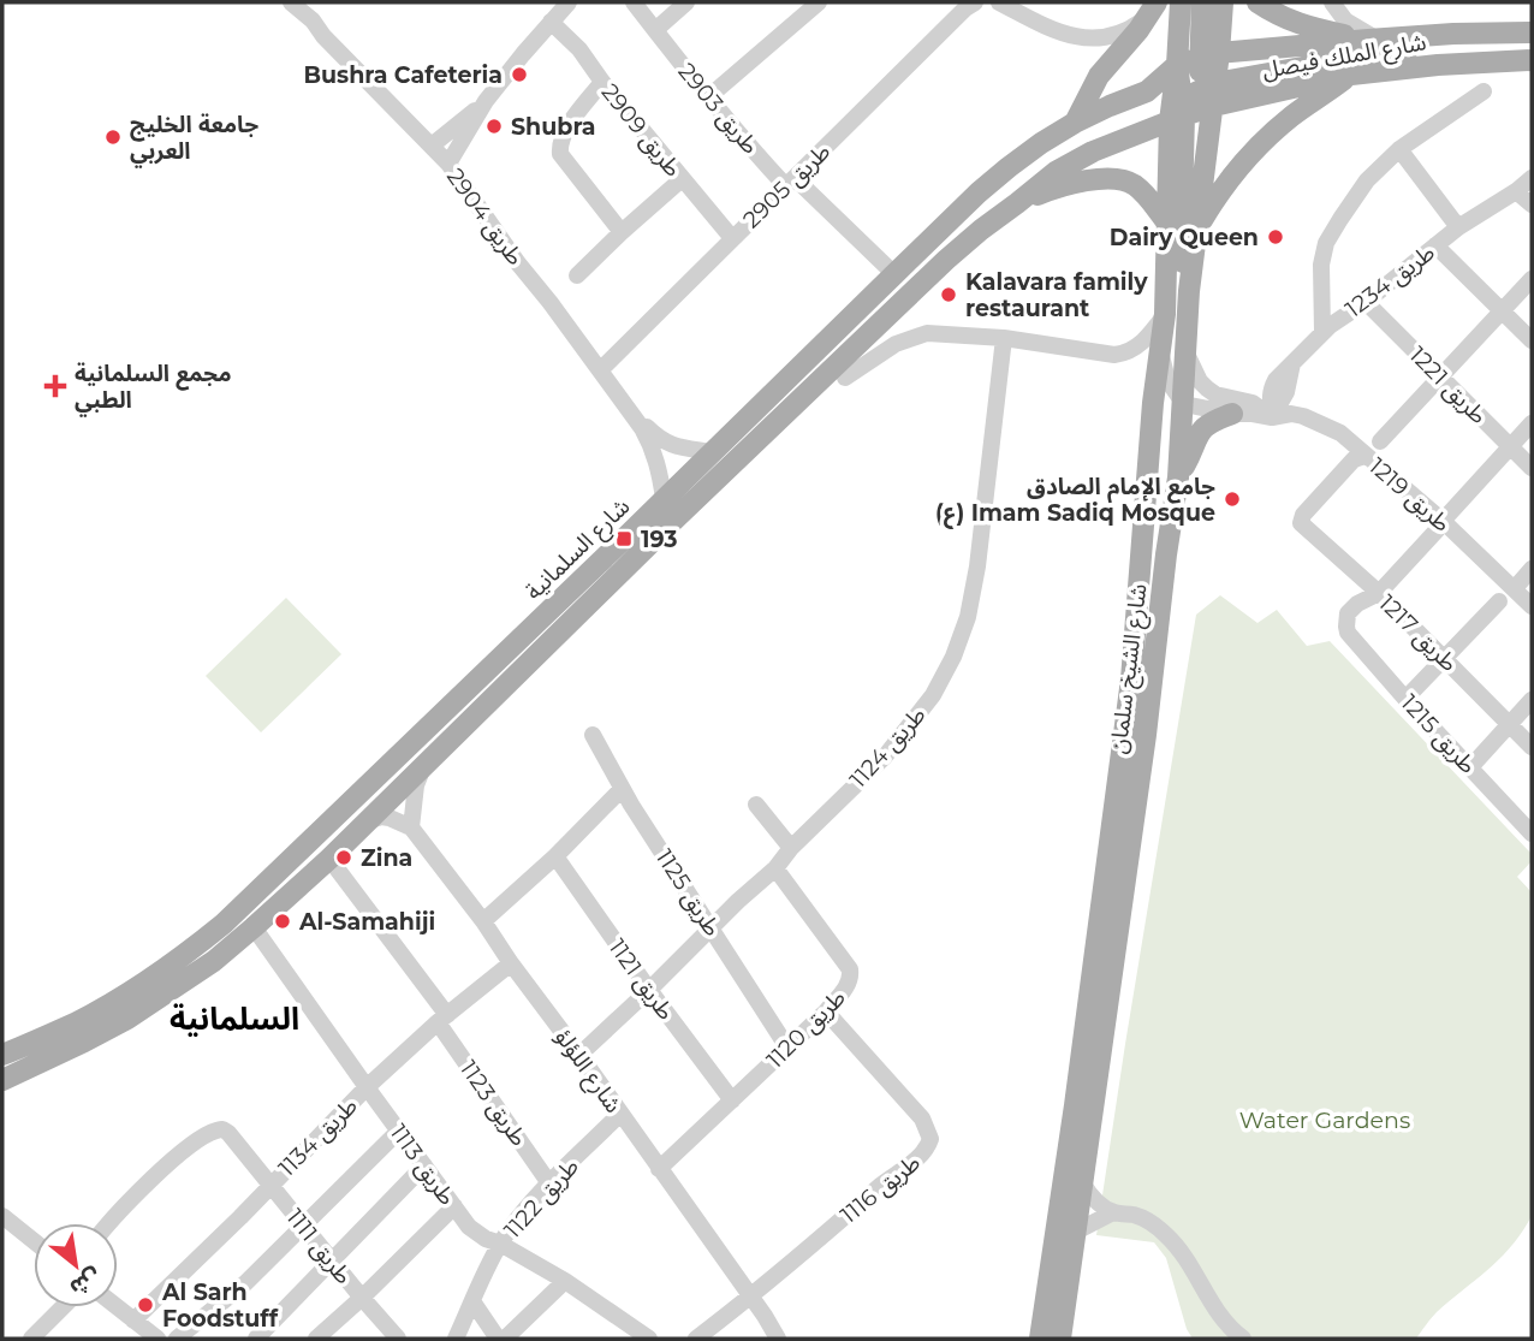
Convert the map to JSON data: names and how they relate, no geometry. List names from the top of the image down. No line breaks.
{"streets":{"main road":["شارع الملك فيصل","شارع السلمانية","شارع الشيخ سلمان"],"street":["طريق 2903","طريق 2909","طريق 2905","طريق 2904","طريق 1234","طريق 1221","طريق 1219","طريق 1217","طريق 1215","طريق 1124","طريق 1125","طريق 1121","طريق 1120","شارع اللؤلؤ","طريق 1123","طريق 1134","طريق 1113","طريق 1116","طريق 1122","طريق 1111"]},"crossings":[["شارع الملك فيصل","شارع السلمانية"],["شارع الملك فيصل","شارع الشيخ سلمان"],["طريق 2903","طريق 2905"],["طريق 2903","شارع السلمانية"],["طريق 2909","طريق 2905"],["طريق 2905","طريق 2904"],["طريق 2904","شارع السلمانية"],["طريق 1234","طريق 1221"],["طريق 1234","طريق 1219"],["طريق 1219","طريق 1217"],["طريق 1219","شارع الشيخ سلمان"],["شارع السلمانية","شارع الشيخ سلمان"],["شارع السلمانية","طريق 1123"],["شارع السلمانية","طريق 1113"],["طريق 1217","طريق 1215"],["طريق 1124","طريق 1125"],["طريق 1124","طريق 1121"],["طريق 1124","طريق 1120"],["طريق 1124","شارع اللؤلؤ"],["طريق 1125","طريق 1120"],["طريق 1121","طريق 1120"],["طريق 1120","شارع اللؤلؤ"],["طريق 1120","طريق 1116"],["شارع اللؤلؤ","طريق 1134"],["شارع اللؤلؤ","طريق 1116"],["شارع اللؤلؤ","طريق 1122"],["طريق 1123","طريق 1134"],["طريق 1123","طريق 1122"],["طريق 1134","طريق 1113"],["طريق 1134","طريق 1111"],["طريق 1113","طريق 1122"]],"districts":["السلمانية"],"parks":["Water Gardens"],"places":{"other":["Bushra Cafeteria","Shubra","جامعة الخليج العربي","Dairy Queen","Kalavara family restaurant","جامع الإمام الصادق (ع) Imam Sadiq Mosque","Zina","Al-Samahiji","Al Sarh Foodstuff"],"health":["مجمع السلمانية الطبي"],"transit":["193"]},"north":"bottom right"}
